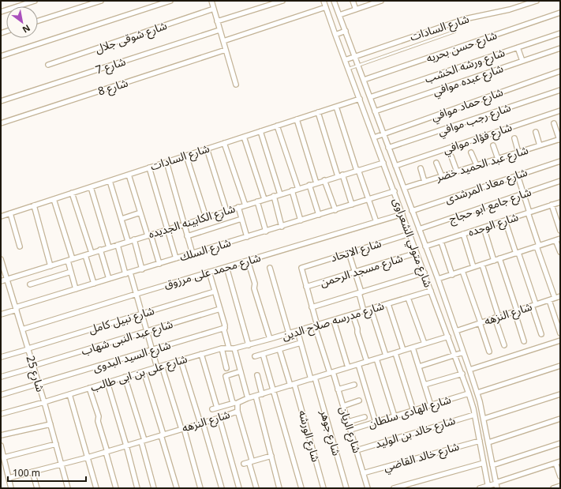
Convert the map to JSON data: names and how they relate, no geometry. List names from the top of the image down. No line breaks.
{"streets":{"street":["شارع السادات","شارع شوقى جلال","شارع حسن بحريه","شارع 7","شارع ورشه الخشب","شارع عبده موافي","شارع 8","شارع حماد موافي","شارع رجب موافي","شارع فؤاد موافي","شارع عبد الحميد خضر","شارع معاذ المرشدى","شارع جامع ابو حجاج","شارع الكابينه الجديده","شارع الوحده","شارع متولي الشعراوى","شارع السلك","شارع الاتحاد","شارع مسجد الرحمن","شارع محمد على مرزوق","شارع النزهه","شارع نبيل كامل","شارع مدرسه صلاح الدين","شارع عبد النبى شهاب","شارع السيد البدوى","شارع على بن ابى طالب","شارع 25","شارع الهادى سلطان","شارع الريان","شارع خالد بن الوليد","شارع جوهر","شارع الورشه","شارع خالد القاضي"]},"crossings":[["شارع السادات","شارع متولي الشعراوى"],["شارع حسن بحريه","شارع متولي الشعراوى"],["شارع ورشه الخشب","شارع متولي الشعراوى"],["شارع عبده موافي","شارع متولي الشعراوى"],["شارع حماد موافي","شارع متولي الشعراوى"],["شارع رجب موافي","شارع متولي الشعراوى"],["شارع فؤاد موافي","شارع متولي الشعراوى"],["شارع عبد الحميد خضر","شارع متولي الشعراوى"],["شارع معاذ المرشدى","شارع متولي الشعراوى"],["شارع جامع ابو حجاج","شارع متولي الشعراوى"],["شارع الكابينه الجديده","شارع متولي الشعراوى"],["شارع الكابينه الجديده","شارع 25"],["شارع الوحده","شارع متولي الشعراوى"],["شارع متولي الشعراوى","شارع السلك"],["شارع متولي الشعراوى","شارع الاتحاد"],["شارع متولي الشعراوى","شارع مسجد الرحمن"],["شارع متولي الشعراوى","شارع محمد على مرزوق"],["شارع متولي الشعراوى","شارع النزهه"],["شارع متولي الشعراوى","شارع مدرسه صلاح الدين"],["شارع متولي الشعراوى","شارع الهادى سلطان"],["شارع متولي الشعراوى","شارع خالد بن الوليد"],["شارع متولي الشعراوى","شارع خالد القاضي"],["شارع السلك","شارع 25"],["شارع الاتحاد","شارع الريان"],["شارع مسجد الرحمن","شارع الريان"],["شارع محمد على مرزوق","شارع 25"],["شارع النزهه","شارع 25"],["شارع النزهه","شارع الريان"],["شارع النزهه","شارع جوهر"],["شارع النزهه","شارع الورشه"],["شارع نبيل كامل","شارع 25"],["شارع مدرسه صلاح الدين","شارع على بن ابى طالب"],["شارع مدرسه صلاح الدين","شارع الريان"],["شارع مدرسه صلاح الدين","شارع جوهر"],["شارع عبد النبى شهاب","شارع 25"],["شارع السيد البدوى","شارع 25"],["شارع على بن ابى طالب","شارع 25"],["شارع الهادى سلطان","شارع الريان"],["شارع الريان","شارع خالد بن الوليد"],["شارع الريان","شارع خالد القاضي"]],"scale_bar":"100 m","north":"bottom right"}
